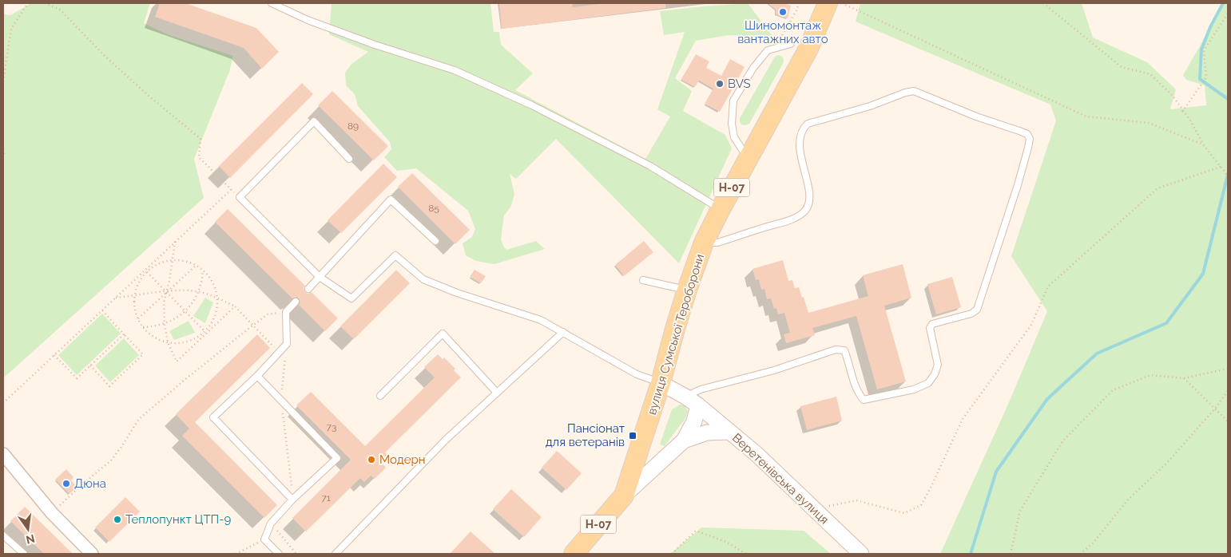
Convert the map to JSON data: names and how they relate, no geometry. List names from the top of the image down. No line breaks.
{"streets":{"main road":["Н-07","вулиця Сумської Тероборони"],"street":["Веретенівська вулиця"]},"crossings":[["вулиця Сумської Тероборони","Веретенівська вулиця"]],"places":{"other":["Шиномонтаж вантажних авто","BVS","Модерн","Дюна","Теплопункт ЦТП-9"],"transit":["Пансіонат для ветеранів"]},"house_numbers":["89","85","73","71"],"north":"bottom"}
